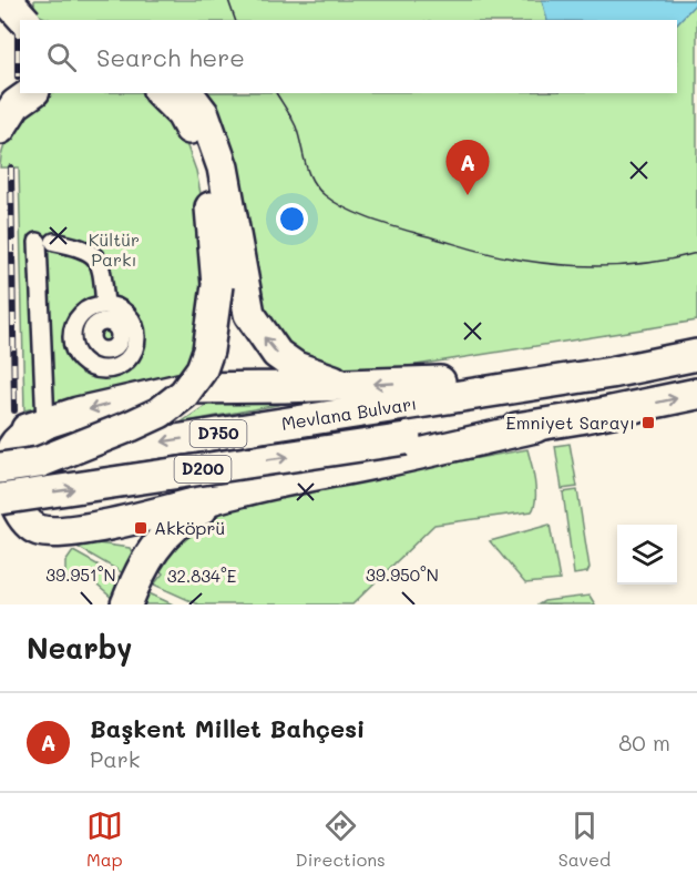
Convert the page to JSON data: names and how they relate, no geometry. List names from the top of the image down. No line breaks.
{"streets":{"highway":["Mevlana Bulvarı","D750","D200"]},"parks":["Kültür Parkı"],"places":{"transit":["Emniyet Sarayı","Akköprü"]},"page":{"search":"Search here","pins":"A","heading":"Nearby","list":[{"mark":"A","name":"Başkent Millet Bahçesi","note":"Park","value":"80 m"}],"nav":["Map","Directions","Saved"]},"coordinates":["39.951°N","39.950°N","32.834°E"]}
